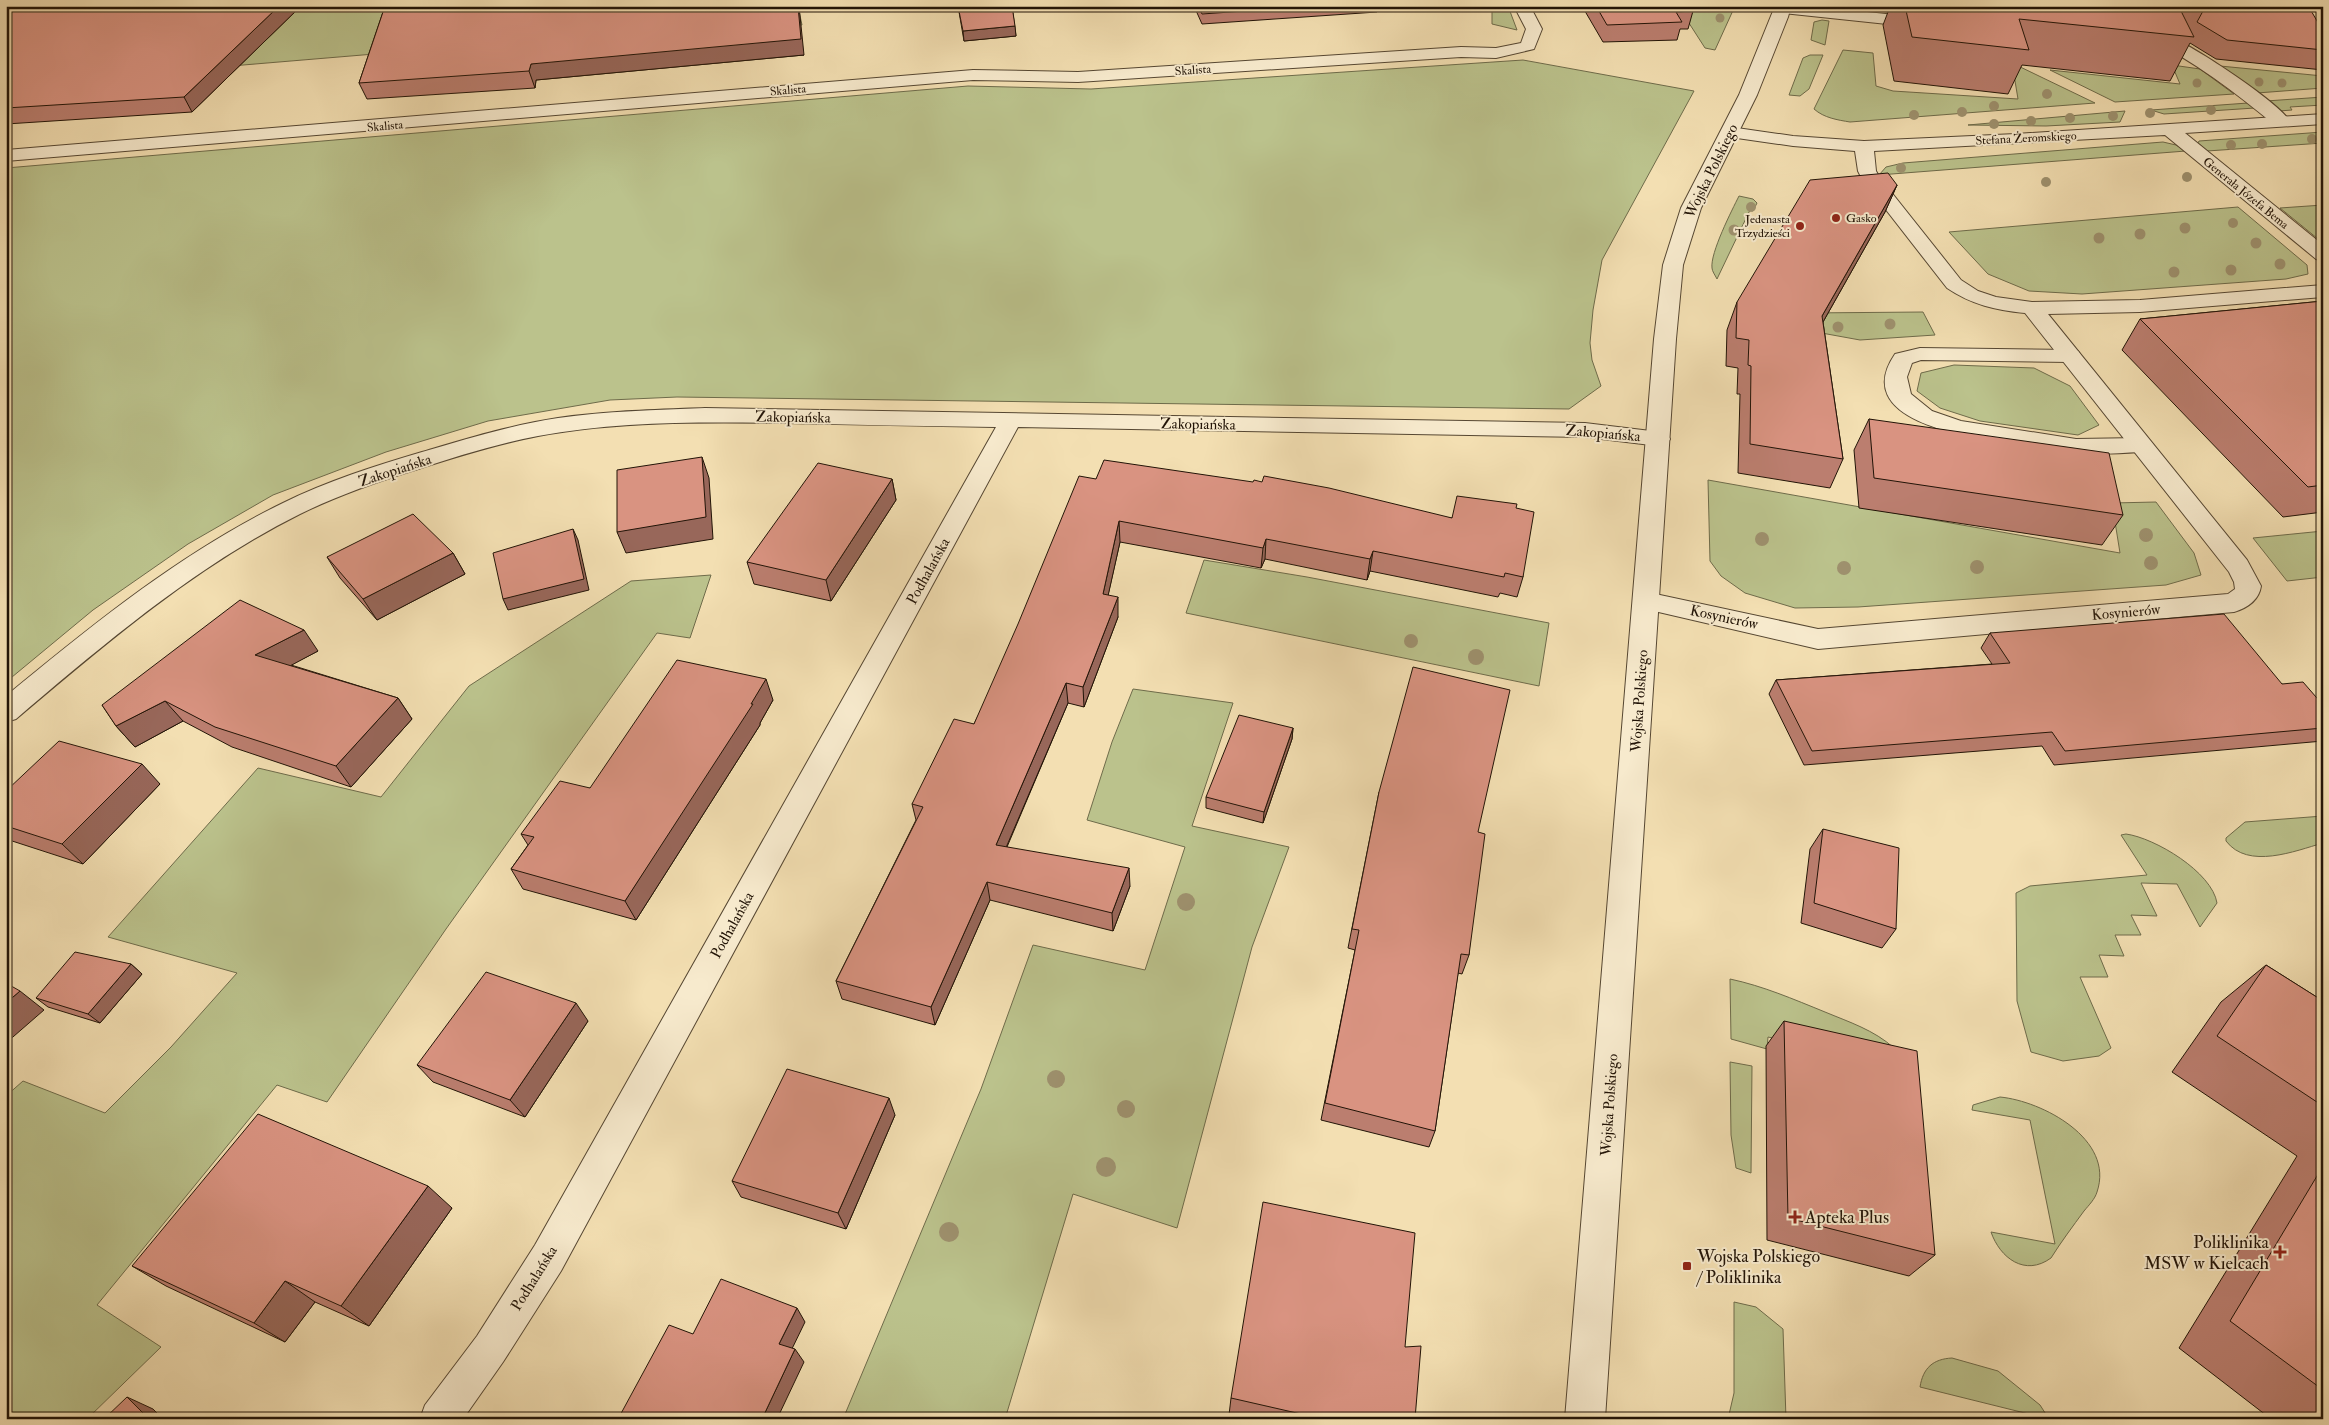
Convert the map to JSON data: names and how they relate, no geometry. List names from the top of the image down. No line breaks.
{"streets":{"street":["Skalista","Stefana Żeromskiego","Wojska Polskiego","Generała Józefa Bema","Zakopiańska","Podhalańska","Kosynierów"]},"crossings":[["Stefana Żeromskiego","Wojska Polskiego"],["Stefana Żeromskiego","Generała Józefa Bema"],["Wojska Polskiego","Zakopiańska"],["Wojska Polskiego","Kosynierów"],["Zakopiańska","Podhalańska"]],"places":{"other":["Gasko","Jedenasta Trzydzieści"],"health":["Apteka Plus","Poliklinika MSW w Kielcach"],"transit":["Wojska Polskiego / Poliklinika"]}}
